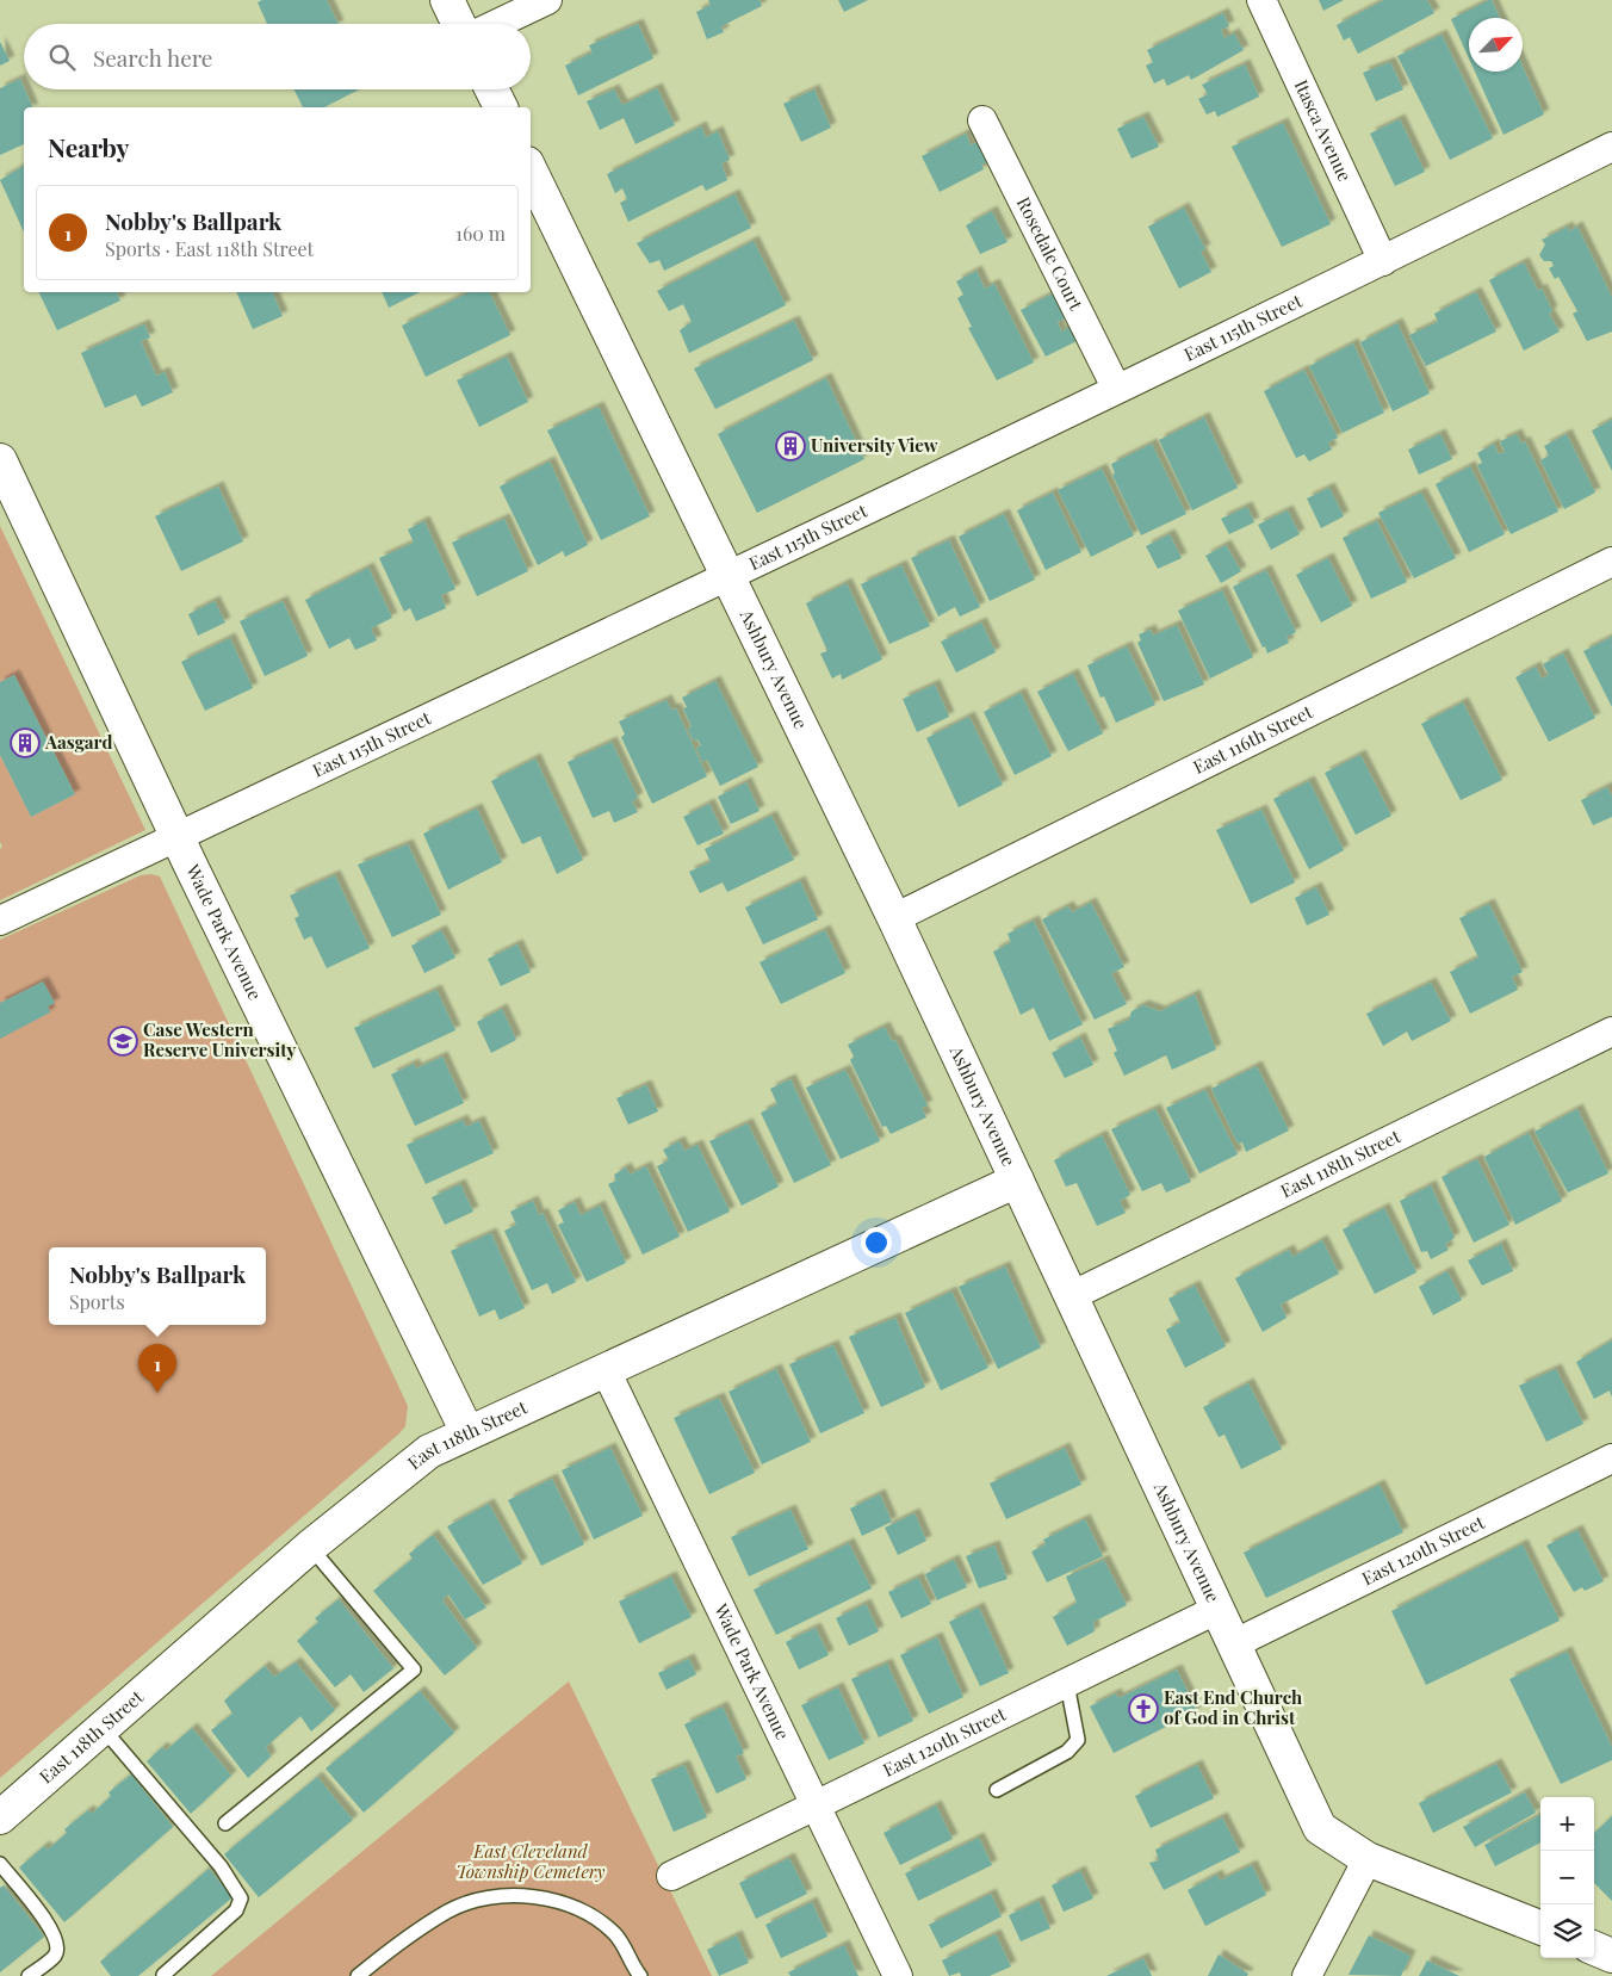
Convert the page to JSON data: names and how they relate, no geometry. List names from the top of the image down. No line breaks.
{"streets":{"street":["Itasca Avenue","Rosedale Court","East 115th Street","Ashbury Avenue","East 116th Street","Wade Park Avenue","East 118th Street","East 120th Street"]},"crossings":[["Itasca Avenue","East 115th Street"],["Rosedale Court","East 115th Street"],["East 115th Street","Ashbury Avenue"],["East 115th Street","Wade Park Avenue"],["Ashbury Avenue","East 116th Street"],["Ashbury Avenue","East 118th Street"],["Ashbury Avenue","East 120th Street"],["Wade Park Avenue","East 118th Street"],["Wade Park Avenue","East 120th Street"]],"parks":["East Cleveland Township Cemetery"],"places":{"building":["University View","Aasgard"],"school or university":["Case Western Reserve University"],"church":["East End Church of God in Christ"]},"north":"top right","page":{"search":"Search here","heading":"Nearby","list":[{"mark":"1","name":"Nobby's Ballpark","note":"Sports · East 118th Street","value":"160 m"}],"popup":["Nobby's Ballpark","Sports"],"pins":"1","map_buttons":["+","−"]}}
